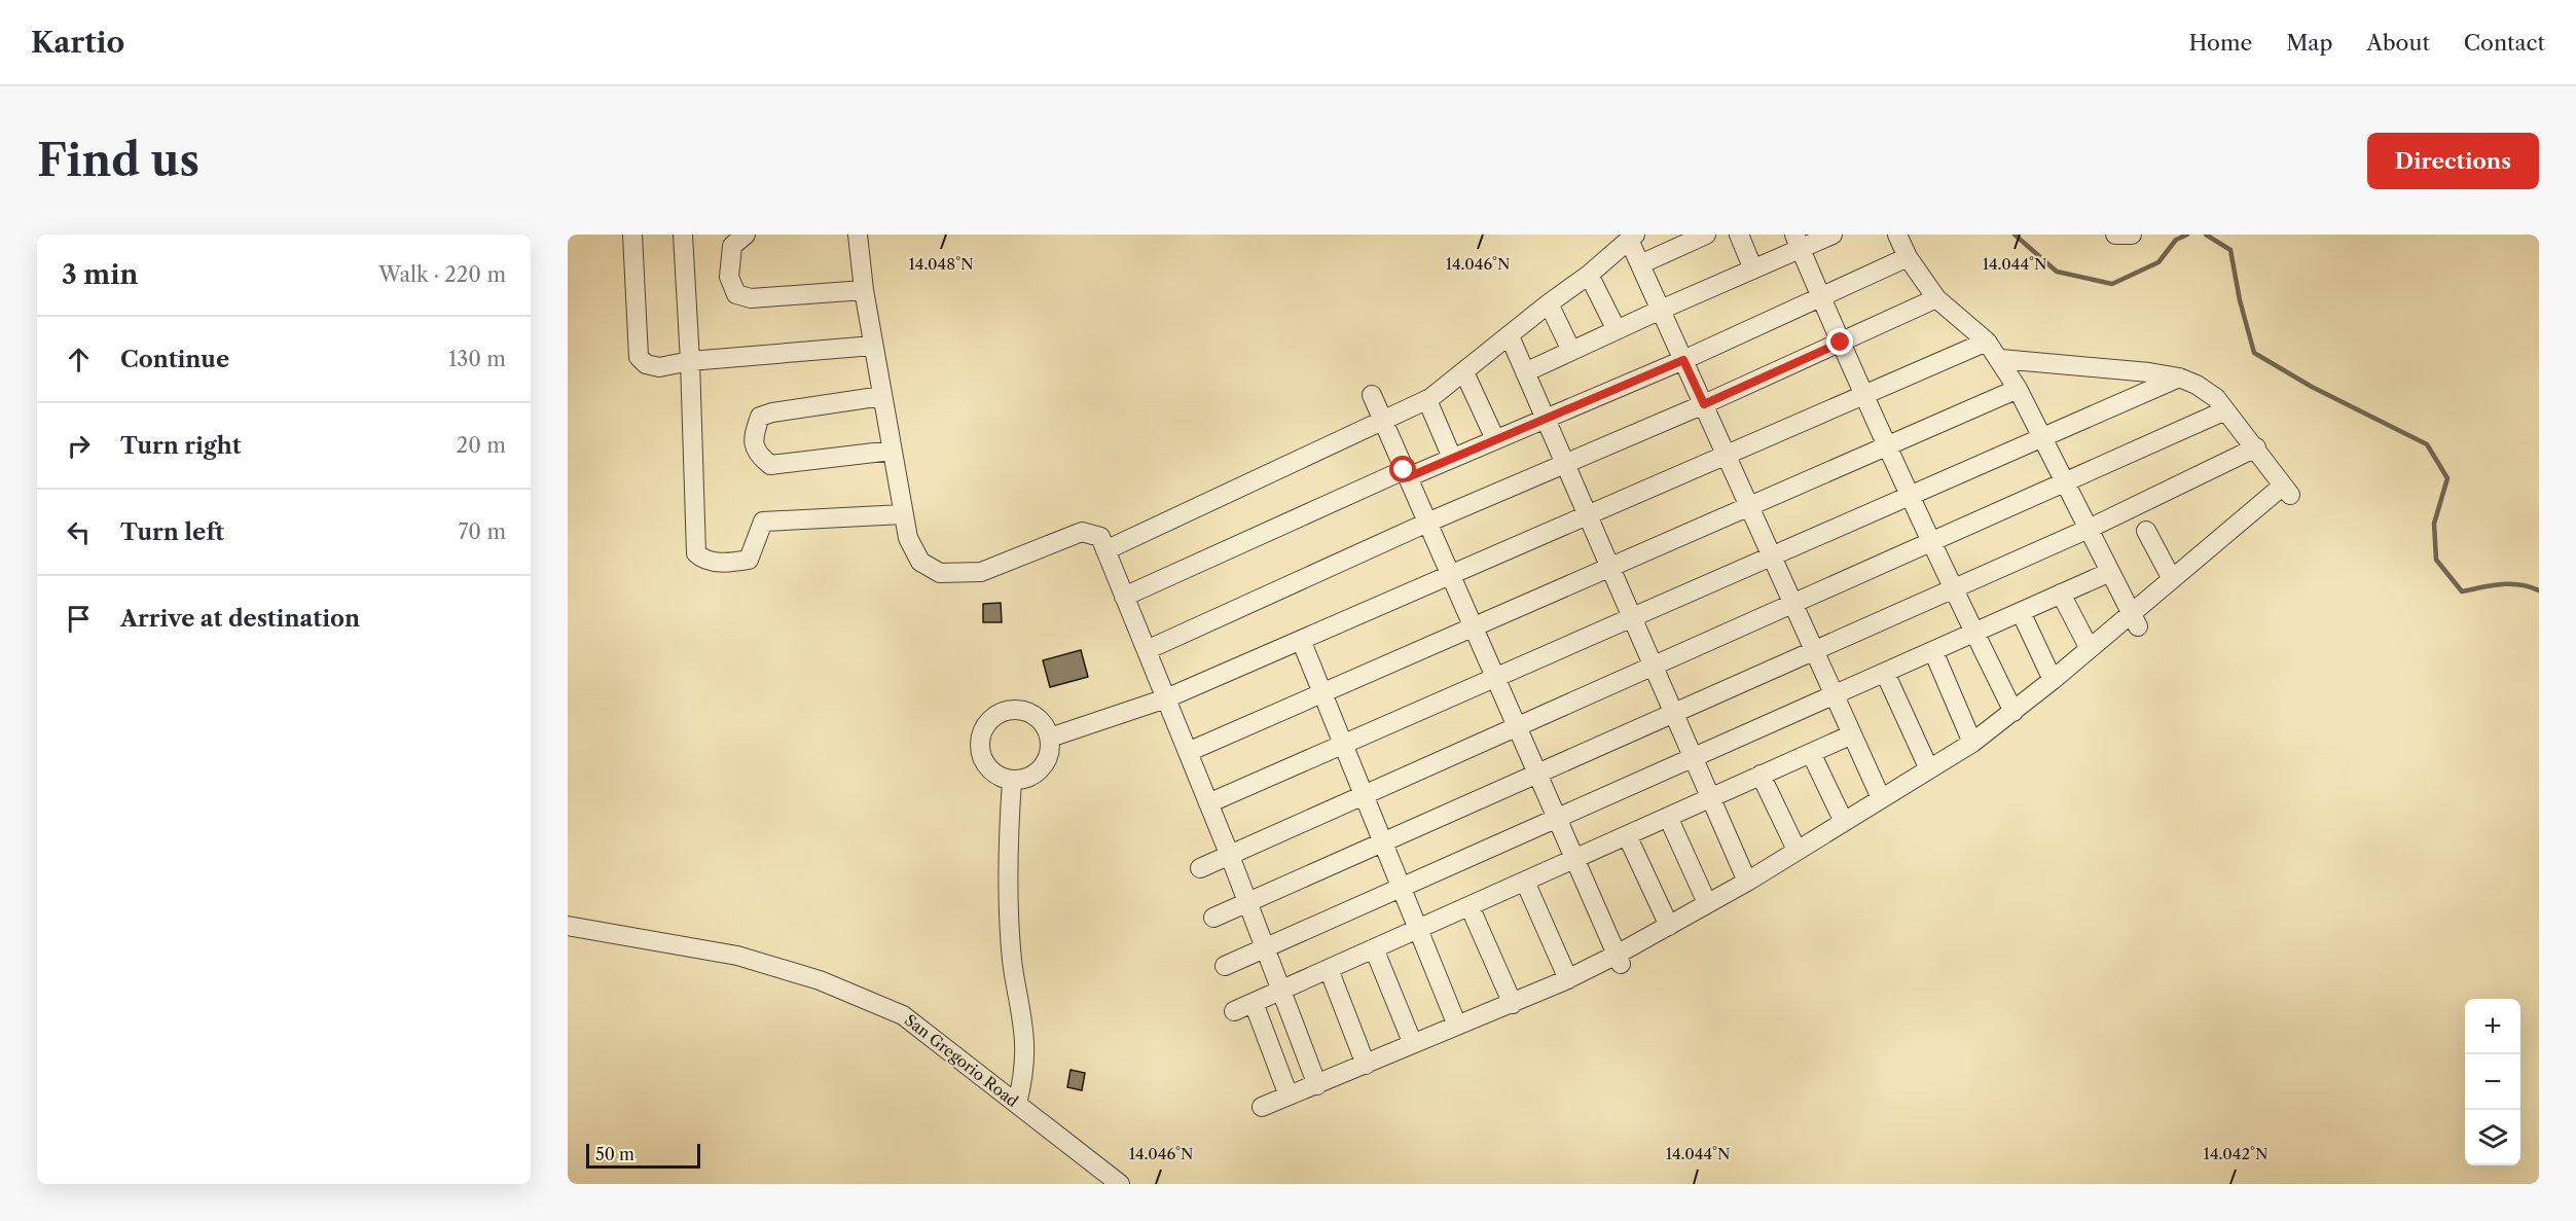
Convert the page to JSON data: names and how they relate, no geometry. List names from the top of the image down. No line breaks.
{"streets":{"street":["San Gregorio Road"]},"scale_bar":"50 m","page":{"header":"Kartio","nav":["Home","Map","About","Contact"],"buttons":"Directions","title":"Find us","heading":["3 min","Walk · 220 m"],"list":[["Continue","130 m"],["Turn right","20 m"],["Turn left","70 m"],"Arrive at destination"],"map_buttons":["+","−"],"scale":"50 m"},"coordinates":["14.048°N","14.046°N","14.044°N","14.042°N"]}
